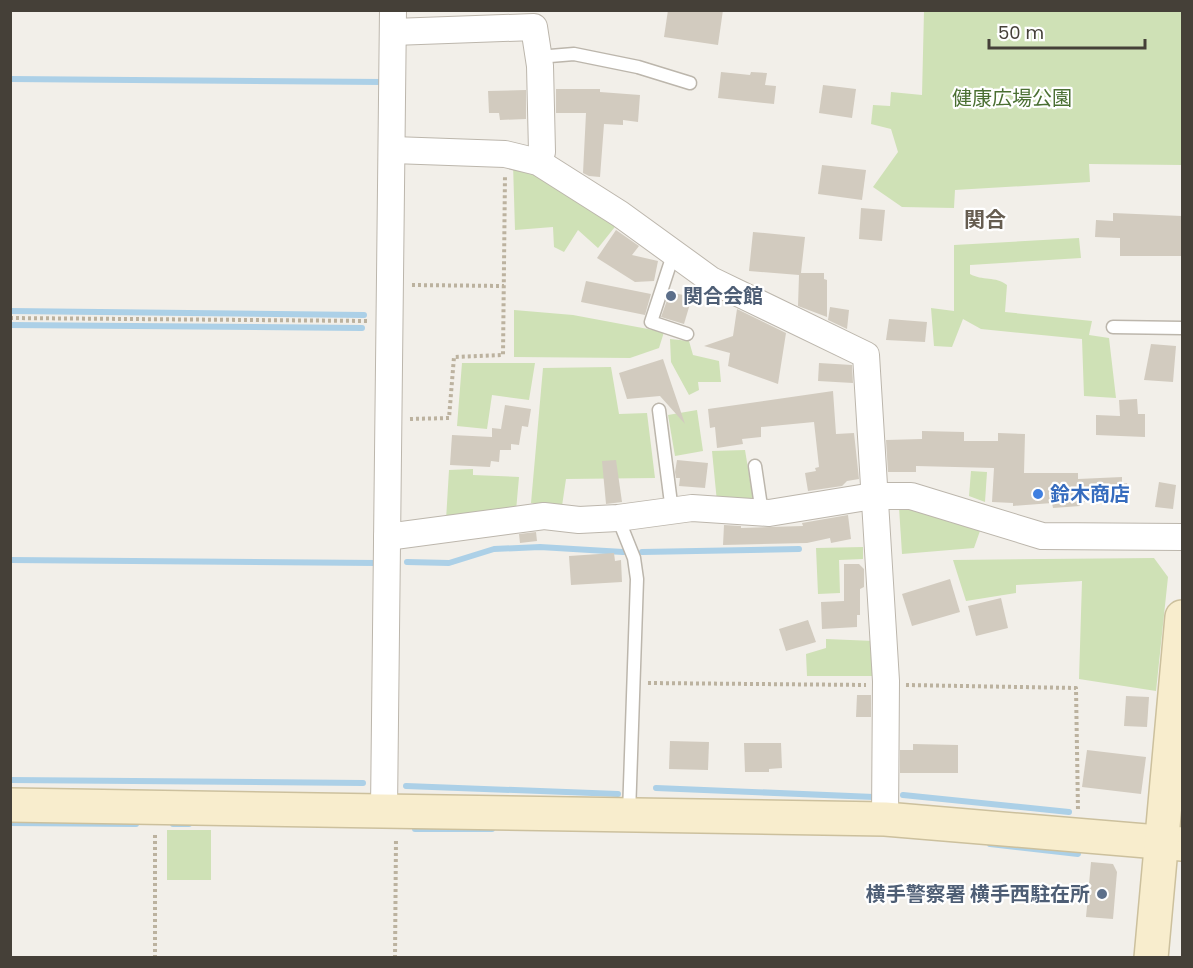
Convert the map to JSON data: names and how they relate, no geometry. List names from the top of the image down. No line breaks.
{"districts":["関合"],"parks":["健康広場公園"],"places":["関合会館","鈴木商店","横手警察署 横手西駐在所"],"scale_bar":"50 m"}
